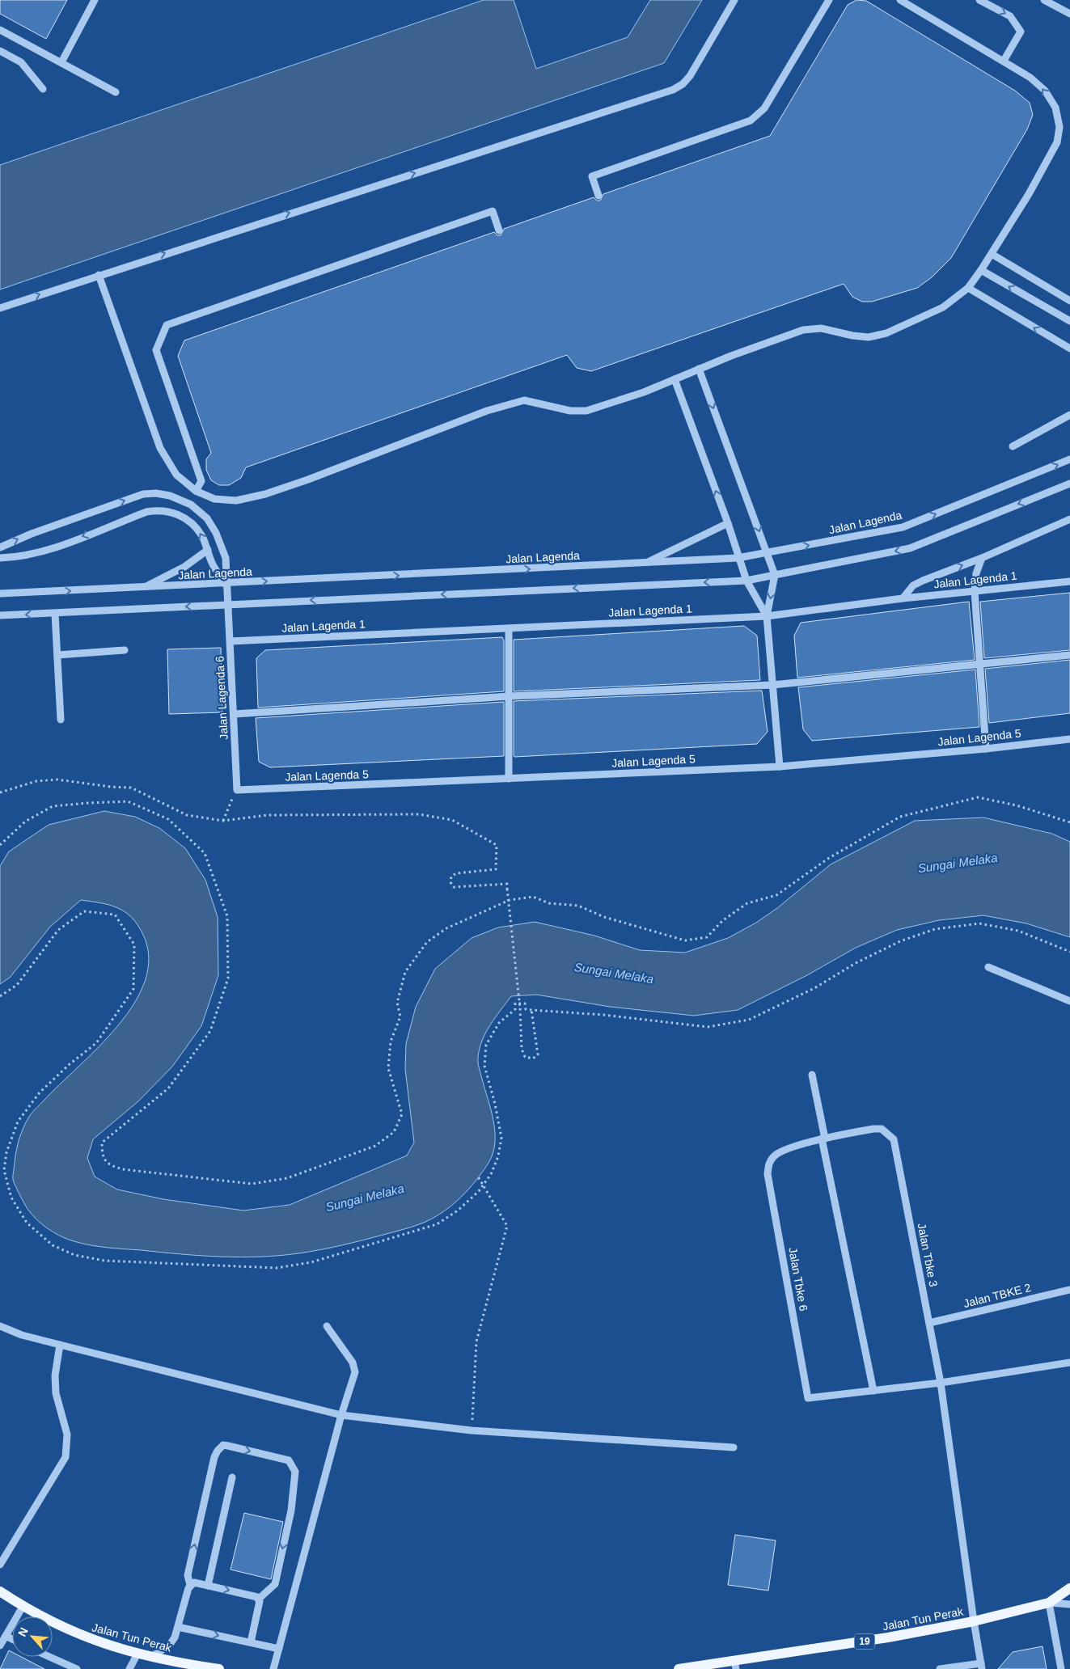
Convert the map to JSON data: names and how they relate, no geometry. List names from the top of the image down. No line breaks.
{"streets":{"main road":["Jalan Tun Perak","19"],"street":["Jalan Lagenda","Jalan Lagenda 1","Jalan Lagenda 6","Jalan Lagenda 5","Jalan Tbke 3","Jalan Tbke 6","Jalan TBKE 2"]},"crossings":[["Jalan Lagenda","Jalan Lagenda 6"],["Jalan Lagenda 1","Jalan Lagenda 6"],["Jalan Lagenda 6","Jalan Lagenda 5"],["Jalan Tbke 3","Jalan Tbke 6"],["Jalan Tbke 3","Jalan TBKE 2"],["Jalan Tbke 3","Jalan Tun Perak"]],"water":["Sungai Melaka"],"north":"top left"}
